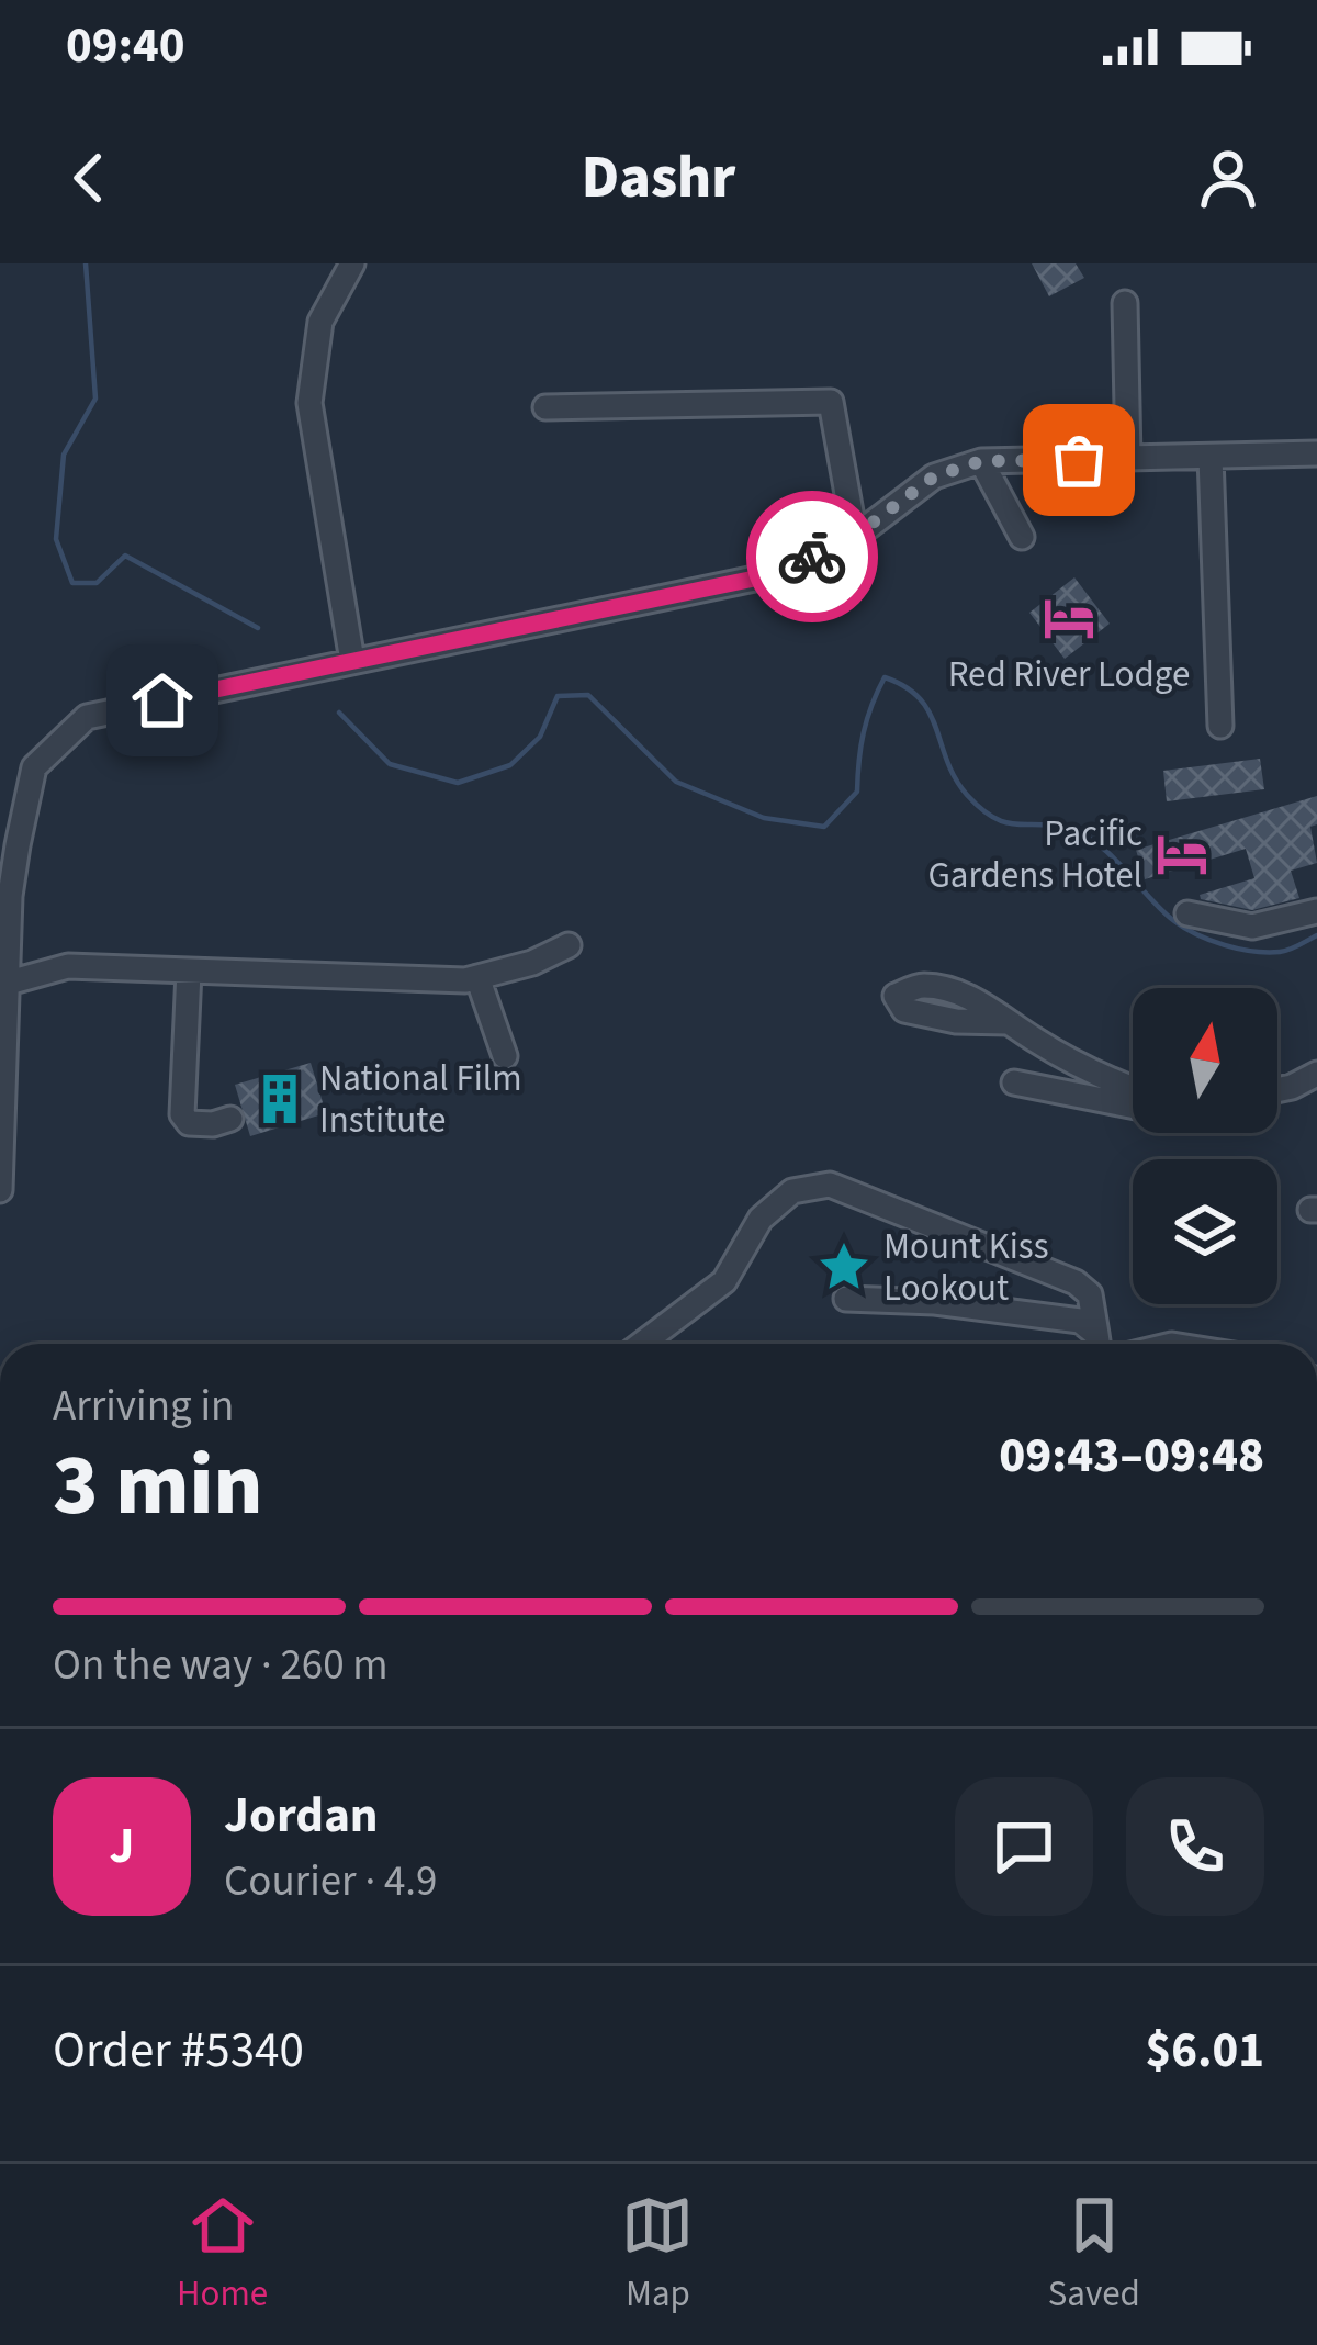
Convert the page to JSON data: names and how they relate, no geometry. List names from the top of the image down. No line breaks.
{"places":{"hotel":["Red River Lodge","Pacific Gardens Hotel"],"building":["National Film Institute"],"place":["Mount Kiss Lookout"]},"north":"top","page":{"status":"09:40","header":"Dashr","heading":["3 min","Arriving in","09:43–09:48"],"panel":["Jordan","Courier · 4.9","Order #5340","$6.01"],"bar":"On the way · 260 m","round":"J","tabs":["Home","Map","Saved"]}}
